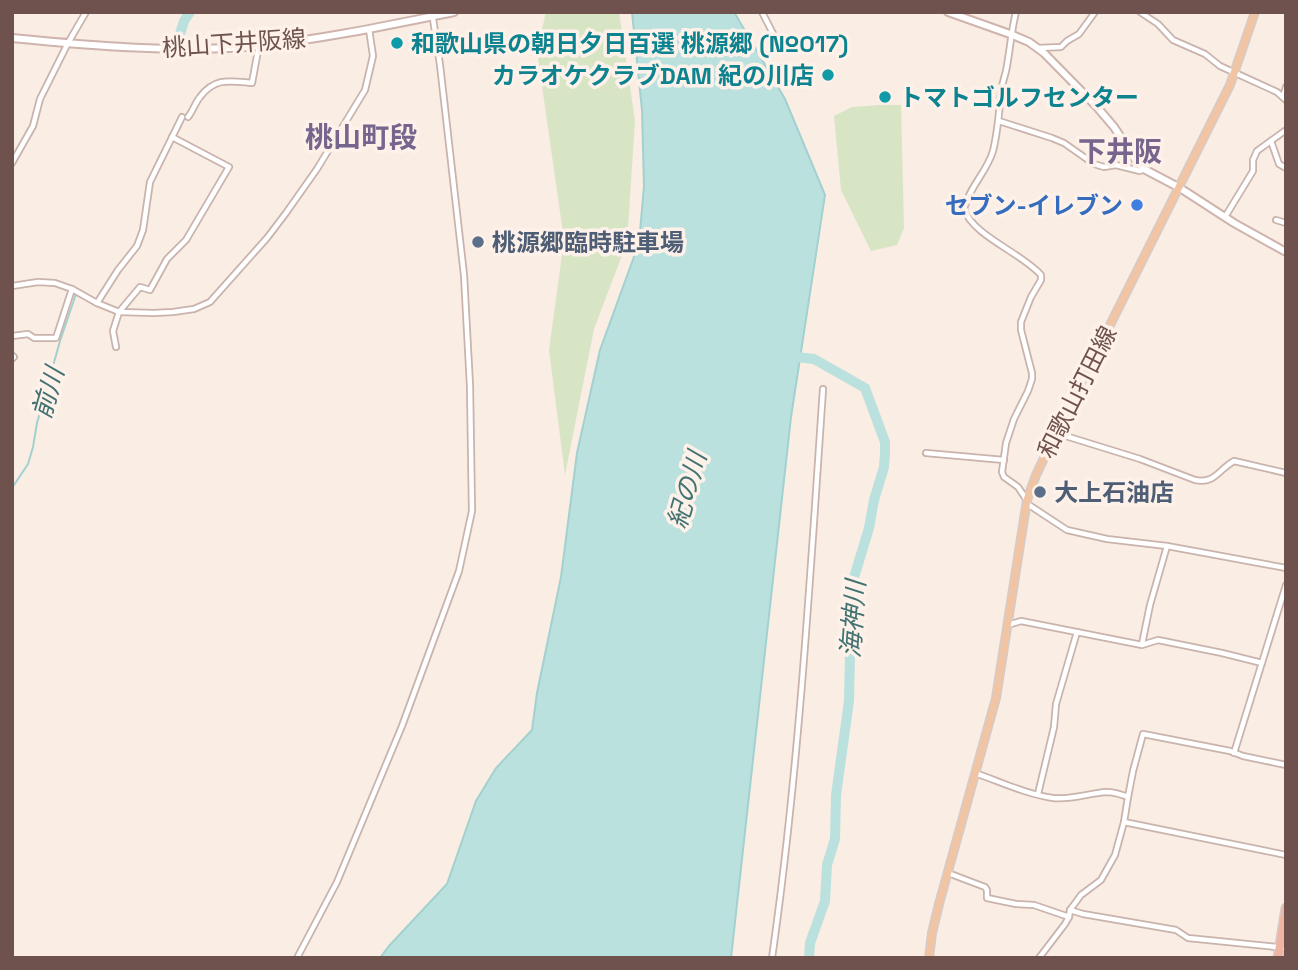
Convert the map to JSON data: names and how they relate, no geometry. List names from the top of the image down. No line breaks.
{"streets":{"main road":["桃山下井阪線","和歌山打田線"]},"districts":["桃山町段","下井阪"],"water":["前川","紀の川","海神川"],"places":["和歌山県の朝日夕日百選 桃源郷 (№017)","カラオケクラブDAM 紀の川店","トマトゴルフセンター","セブン-イレブン","桃源郷臨時駐車場","大上石油店"]}
